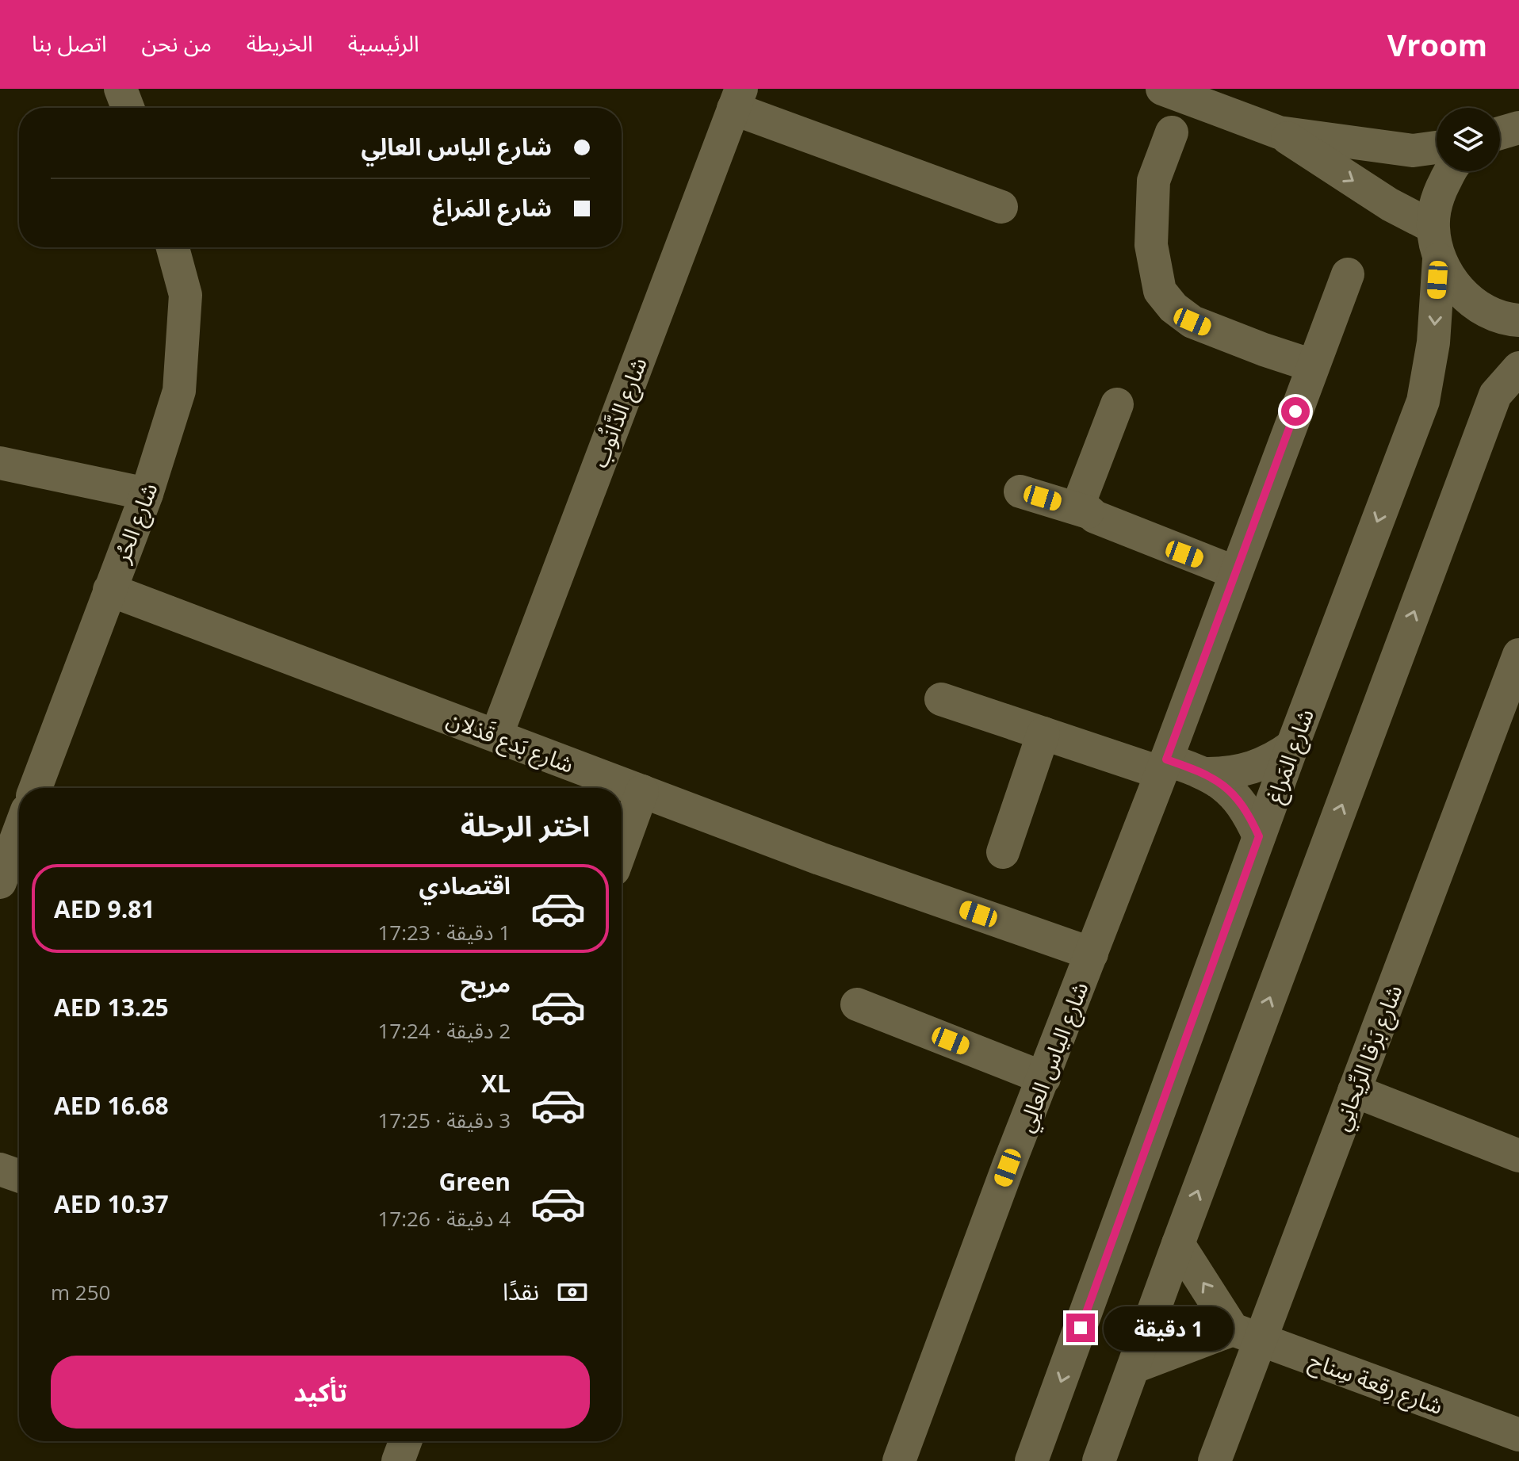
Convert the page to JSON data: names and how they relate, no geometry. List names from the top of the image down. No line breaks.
{"streets":{"street":["شارع الدَّانُوب","شارع الحُر","شارع بَدع قَذلان","شارع المَراغ","شارع الياس العالِي","شارع بَرقا الرِّيحانِي","شارع رِقعة سِناح"]},"crossings":[["شارع الدَّانُوب","شارع بَدع قَذلان"],["شارع الحُر","شارع بَدع قَذلان"],["شارع بَدع قَذلان","شارع الياس العالِي"],["شارع بَرقا الرِّيحانِي","شارع رِقعة سِناح"]],"page":{"header":"Vroom","nav":["الرئيسية","الخريطة","من نحن","اتصل بنا"],"banner":["شارع الياس العالِي","شارع المَراغ"],"heading":"اختر الرحلة","list":[{"name":"اقتصادي","note":"1 دقيقة · 17:23","value":"AED 9.81"},{"name":"مريح","note":"2 دقيقة · 17:24","value":"AED 13.25"},{"name":"XL","note":"3 دقيقة · 17:25","value":"AED 16.68"},{"name":"Green","note":"4 دقيقة · 17:26","value":"AED 10.37"}],"pay":["نقدًا","250 m"],"bubble":"1 دقيقة","buttons":"تأكيد"}}
